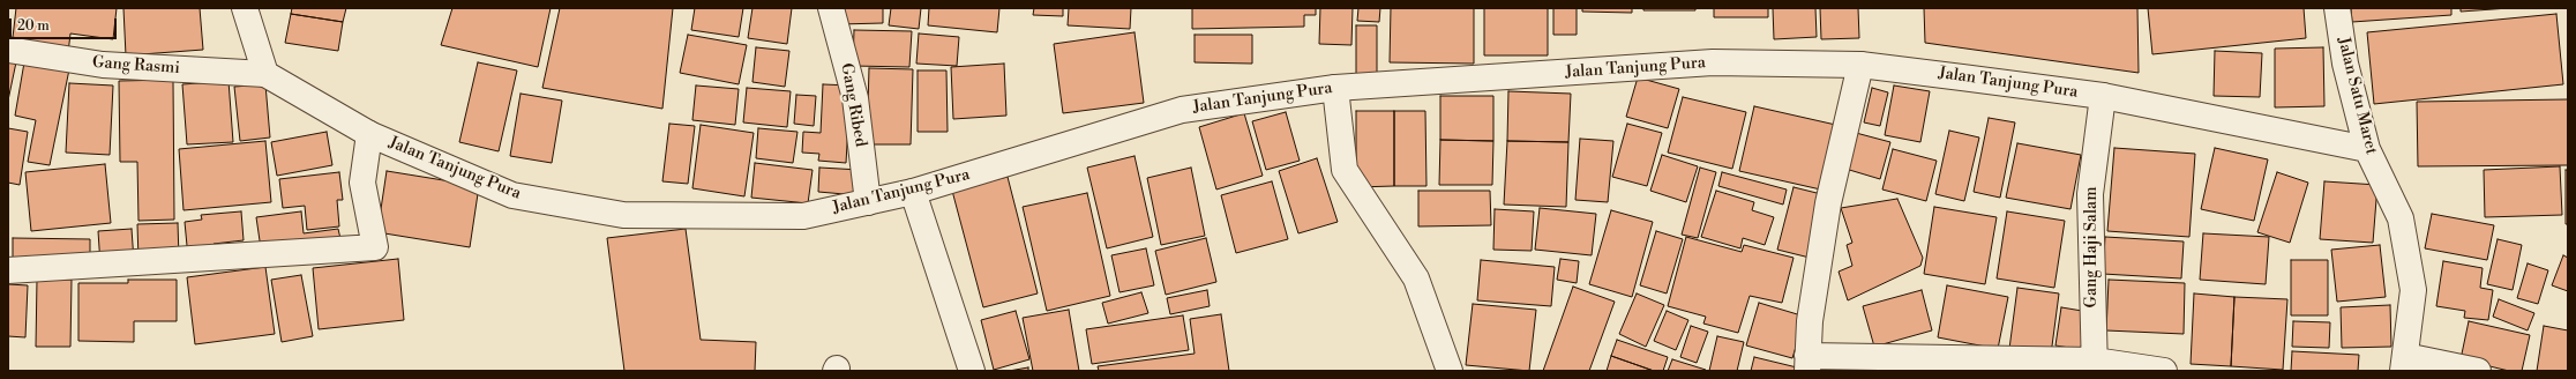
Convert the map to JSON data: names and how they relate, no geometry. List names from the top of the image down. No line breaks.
{"streets":{"street":["Gang Rasmi","Jalan Tanjung Pura","Jalan Satu Maret","Gang Ribed","Gang Haji Salam"]},"crossings":[["Gang Rasmi","Jalan Tanjung Pura"],["Jalan Tanjung Pura","Jalan Satu Maret"],["Jalan Tanjung Pura","Gang Ribed"],["Jalan Tanjung Pura","Gang Haji Salam"]],"scale_bar":"20 m"}
